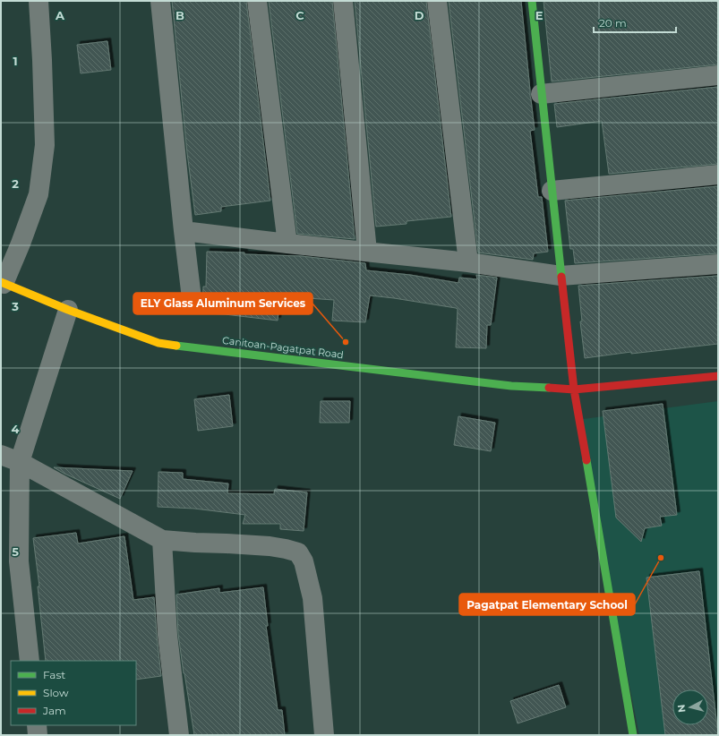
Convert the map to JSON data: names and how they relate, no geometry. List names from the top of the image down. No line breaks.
{"streets":{"street":["Canitoan-Pagatpat Road"]},"places":["ELY Glass Aluminum Services","Pagatpat Elementary School"],"legend":["Fast","Slow","Jam"],"scale_bar":"20 m","north":"left","grid":{"columns":["A","B","C","D","E"],"rows":["1","2","3","4","5"]}}
